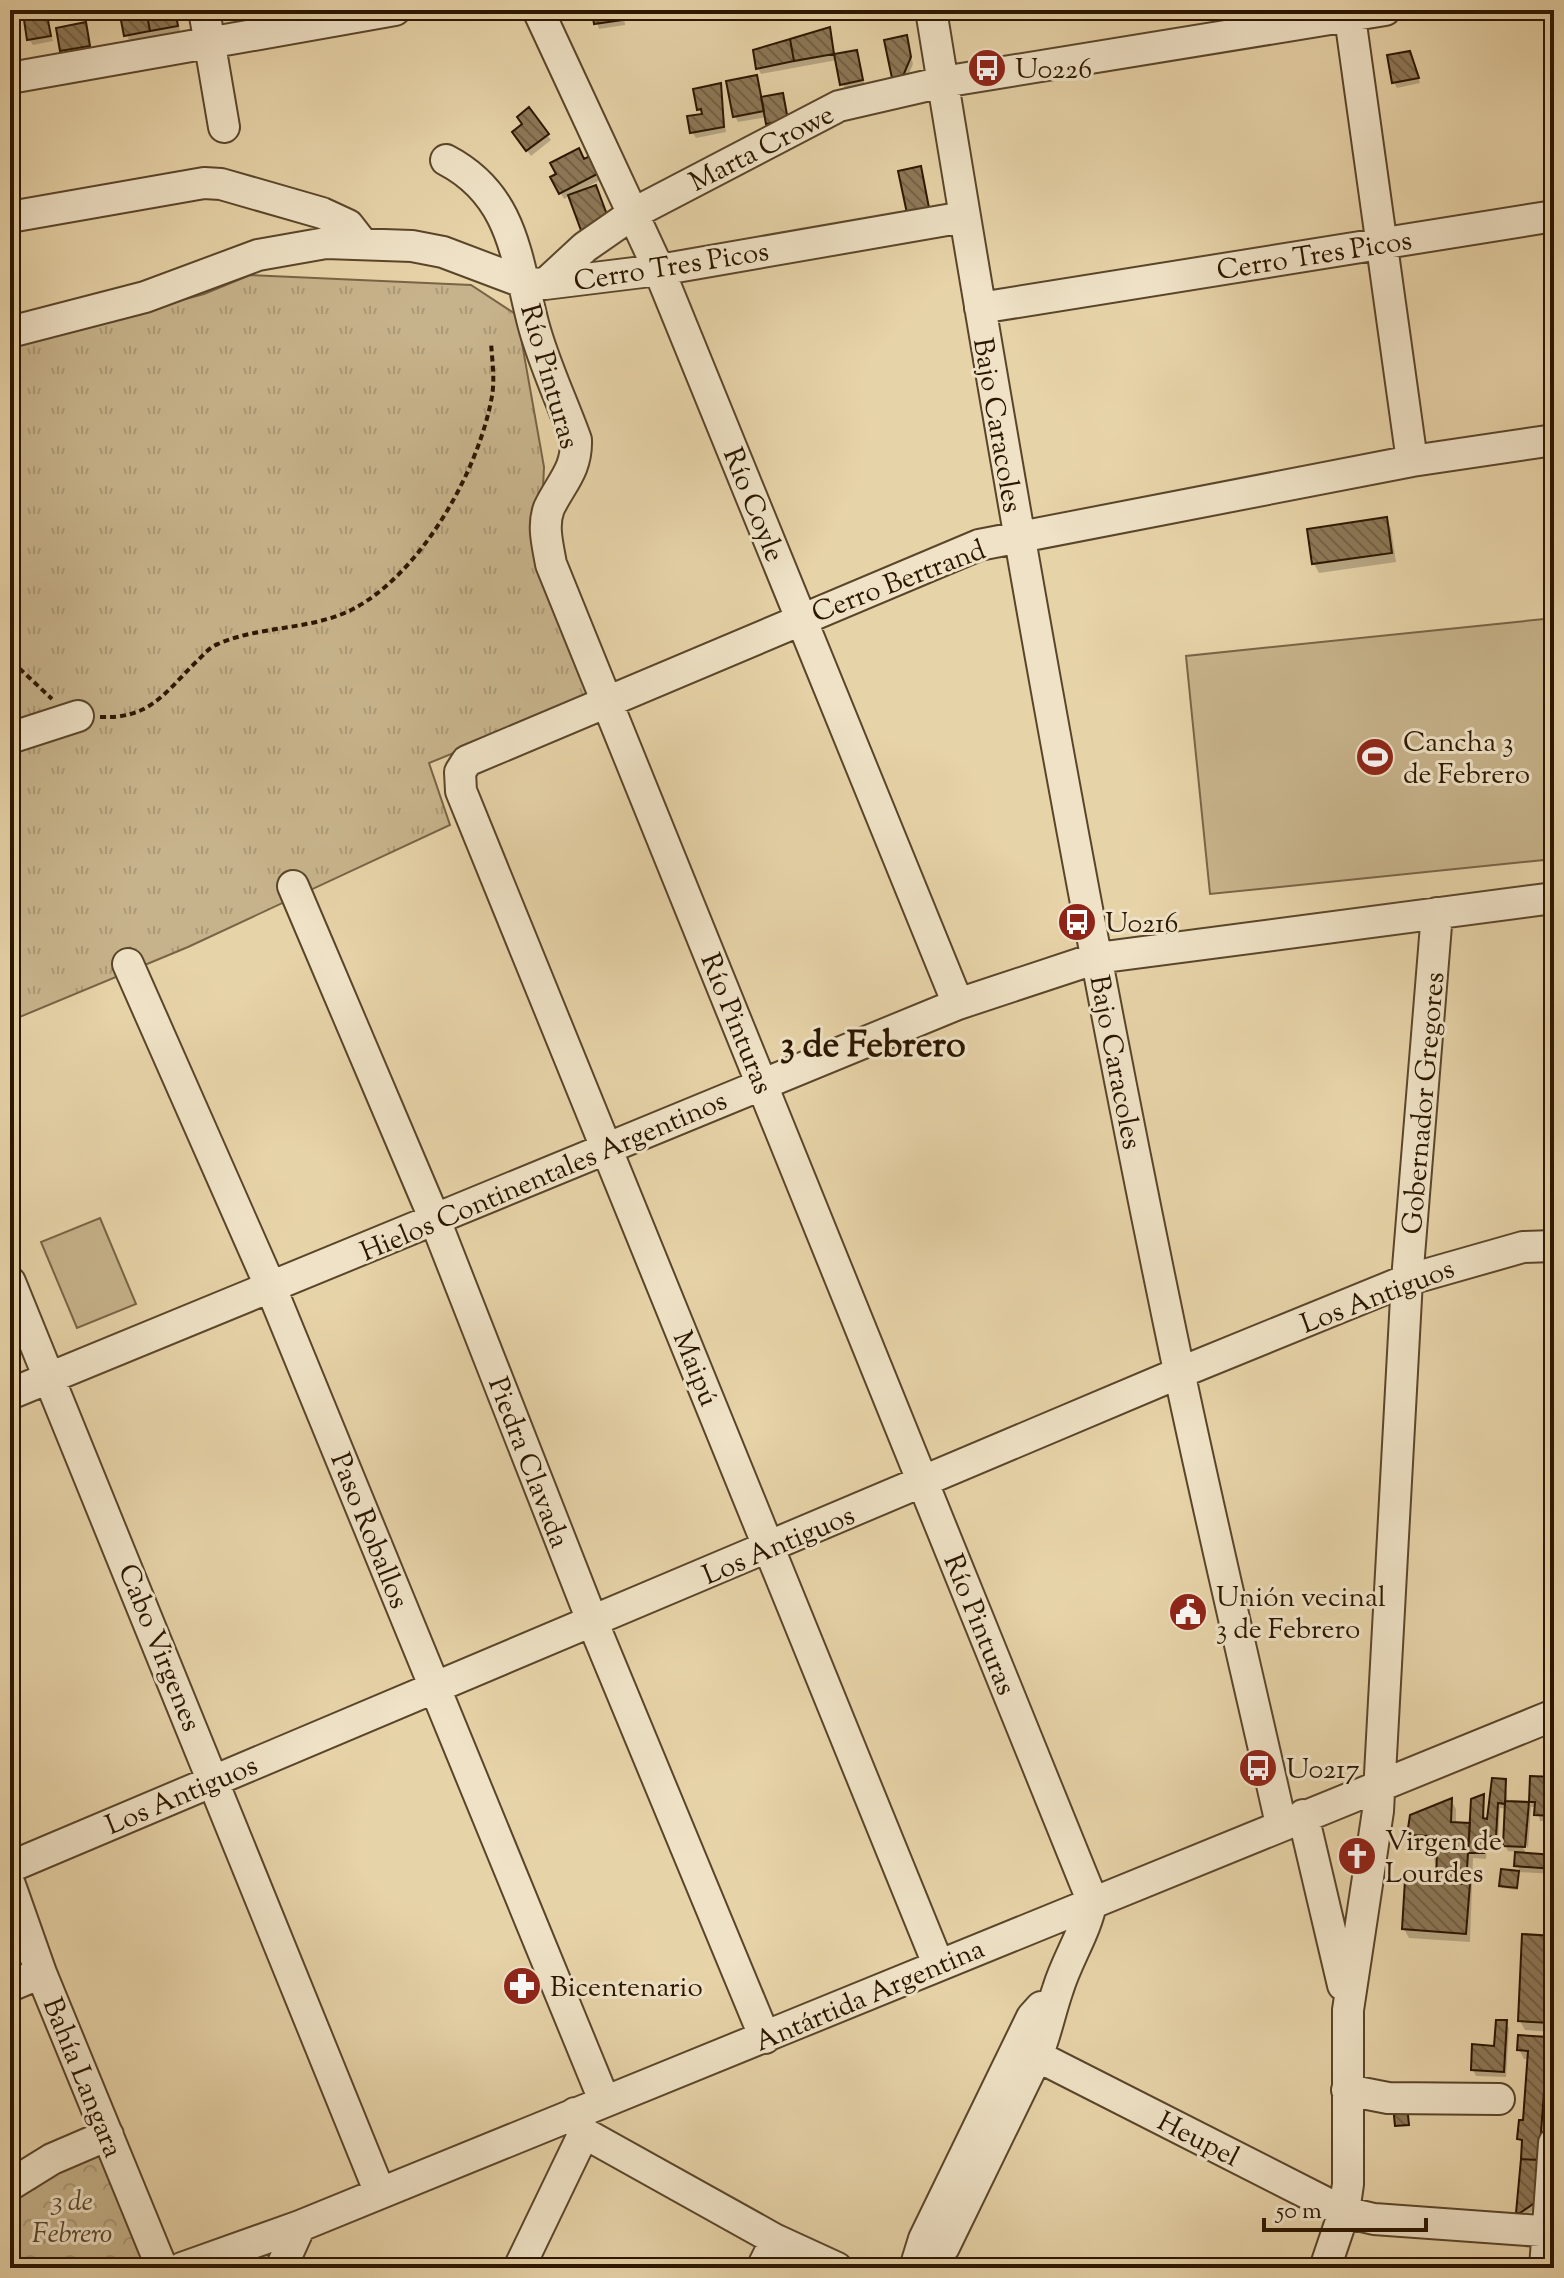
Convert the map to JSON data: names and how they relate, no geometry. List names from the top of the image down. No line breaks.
{"streets":{"street":["Marta Crowe","Cerro Tres Picos","Río Pinturas","Bajo Caracoles","Río Coyle","Cerro Bertrand","Gobernador Gregores","Hielos Continentales Argentinos","Los Antiguos","Maipú","Piedra Clavada","Paso Roballos","Cabo Virgenes","Antártida Argentina","Bahía Langara","Heupel"]},"crossings":[["Marta Crowe","Cerro Tres Picos"],["Marta Crowe","Río Pinturas"],["Marta Crowe","Bajo Caracoles"],["Marta Crowe","Río Coyle"],["Cerro Tres Picos","Río Pinturas"],["Cerro Tres Picos","Bajo Caracoles"],["Cerro Tres Picos","Río Coyle"],["Río Pinturas","Cerro Bertrand"],["Río Pinturas","Hielos Continentales Argentinos"],["Río Pinturas","Los Antiguos"],["Río Pinturas","Antártida Argentina"],["Bajo Caracoles","Cerro Bertrand"],["Bajo Caracoles","Gobernador Gregores"],["Bajo Caracoles","Hielos Continentales Argentinos"],["Bajo Caracoles","Los Antiguos"],["Bajo Caracoles","Antártida Argentina"],["Río Coyle","Cerro Bertrand"],["Río Coyle","Hielos Continentales Argentinos"],["Cerro Bertrand","Maipú"],["Gobernador Gregores","Hielos Continentales Argentinos"],["Gobernador Gregores","Los Antiguos"],["Gobernador Gregores","Antártida Argentina"],["Gobernador Gregores","Heupel"],["Hielos Continentales Argentinos","Maipú"],["Hielos Continentales Argentinos","Piedra Clavada"],["Hielos Continentales Argentinos","Paso Roballos"],["Hielos Continentales Argentinos","Cabo Virgenes"],["Los Antiguos","Maipú"],["Los Antiguos","Piedra Clavada"],["Los Antiguos","Paso Roballos"],["Los Antiguos","Cabo Virgenes"],["Maipú","Antártida Argentina"],["Piedra Clavada","Antártida Argentina"],["Paso Roballos","Antártida Argentina"],["Cabo Virgenes","Antártida Argentina"]],"districts":["3 de Febrero"],"parks":["3 de Febrero"],"places":{"bus stop":["U0226","U0216","U0217"],"sports":["Cancha 3 de Febrero"],"public building":["Unión vecinal 3 de Febrero"],"church":["Virgen de Lourdes"],"pharmacy":["Bicentenario"]},"scale_bar":"50 m"}
